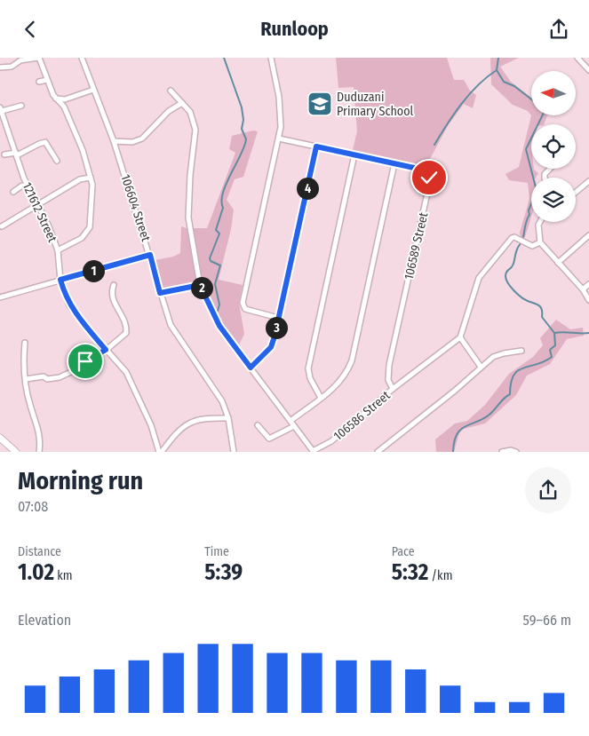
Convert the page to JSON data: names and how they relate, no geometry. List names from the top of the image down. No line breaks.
{"streets":{"street":["106604 Street","121612 Street","106589 Street","106586 Street"]},"crossings":[["106589 Street","106586 Street"]],"places":{"school or university":["Duduzani Primary School"]},"north":"left","page":{"header":"Runloop","pins":["4","1","2","3"],"heading":["Morning run","07:08"],"stats":[["Distance","1.02 km"],["Time","5:39"],["Pace","5:32 /km"]],"chart":["Elevation","59–66 m"]}}
